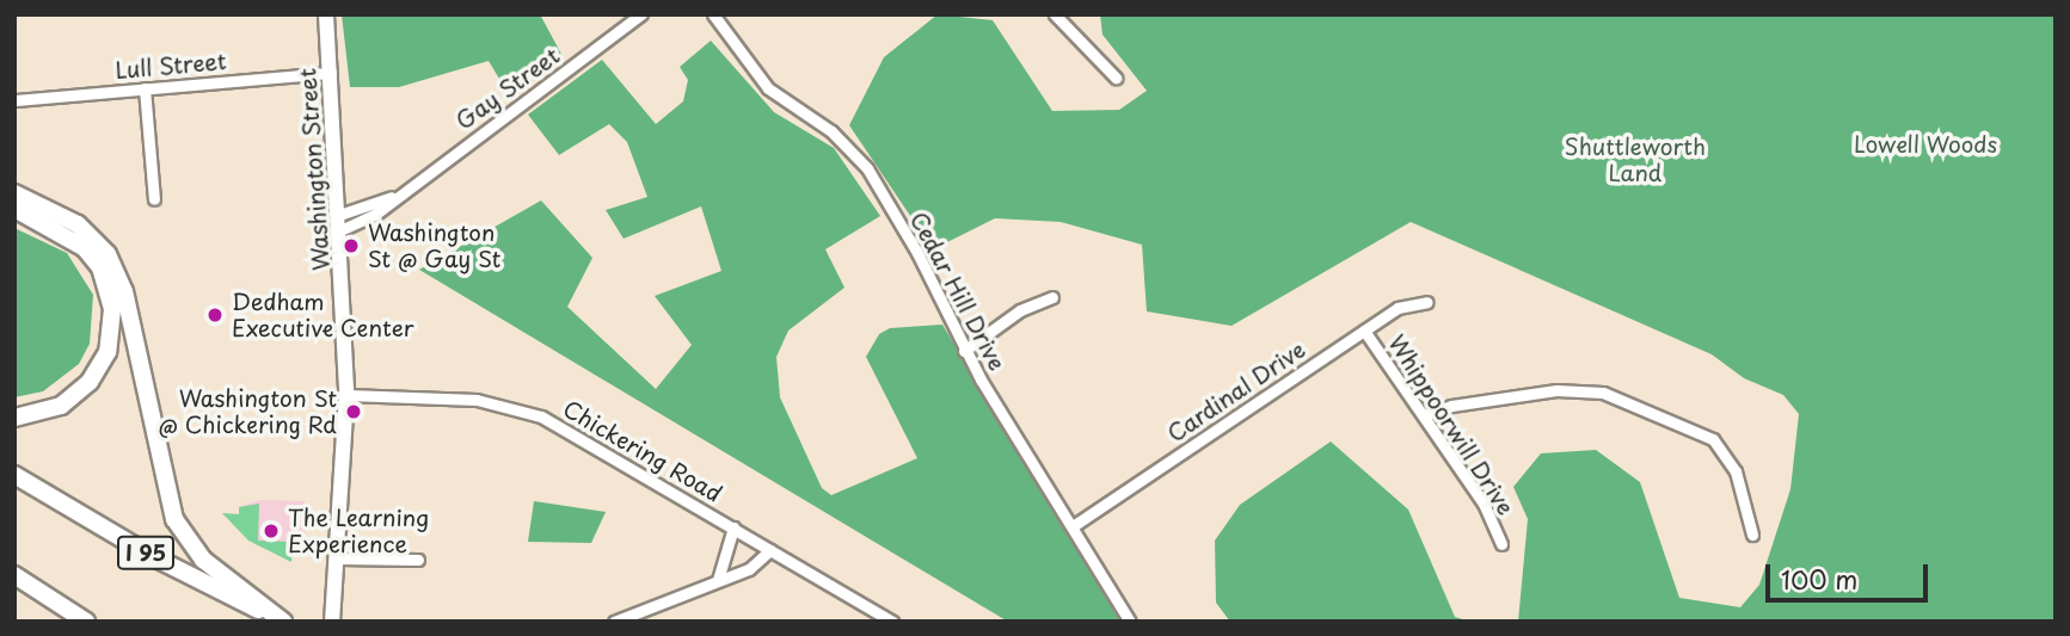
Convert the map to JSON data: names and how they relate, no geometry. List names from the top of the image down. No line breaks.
{"streets":{"highway":["I 95"],"main road":["Washington Street"],"street":["Lull Street","Gay Street","Cedar Hill Drive","Cardinal Drive","Whippoorwill Drive","Chickering Road"]},"crossings":[["Lull Street","Washington Street"],["Gay Street","Washington Street"],["Washington Street","Chickering Road"],["Cedar Hill Drive","Cardinal Drive"],["Cardinal Drive","Whippoorwill Drive"]],"parks":["Lowell Woods","Shuttleworth Land"],"places":["Washington St @ Gay St","Dedham Executive Center","Washington St @ Chickering Rd","The Learning Experience"],"scale_bar":"100 m"}
